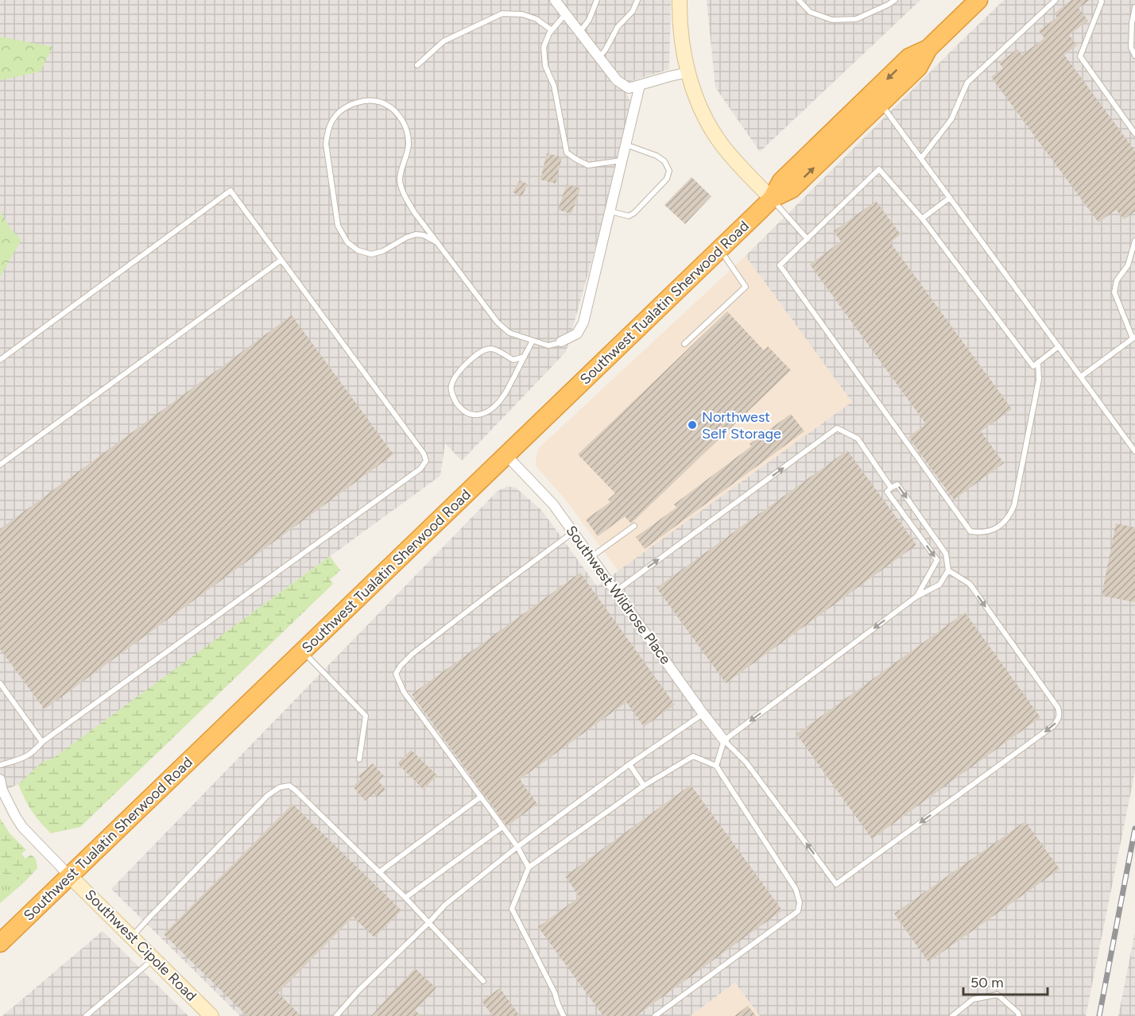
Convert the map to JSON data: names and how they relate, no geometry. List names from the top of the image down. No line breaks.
{"streets":{"highway":["Southwest Tualatin Sherwood Road"],"main road":["Southwest Cipole Road"],"street":["Southwest Wildrose Place"]},"crossings":[["Southwest Tualatin Sherwood Road","Southwest Wildrose Place"],["Southwest Tualatin Sherwood Road","Southwest Cipole Road"]],"places":["Northwest Self Storage"],"scale_bar":"50 m"}
